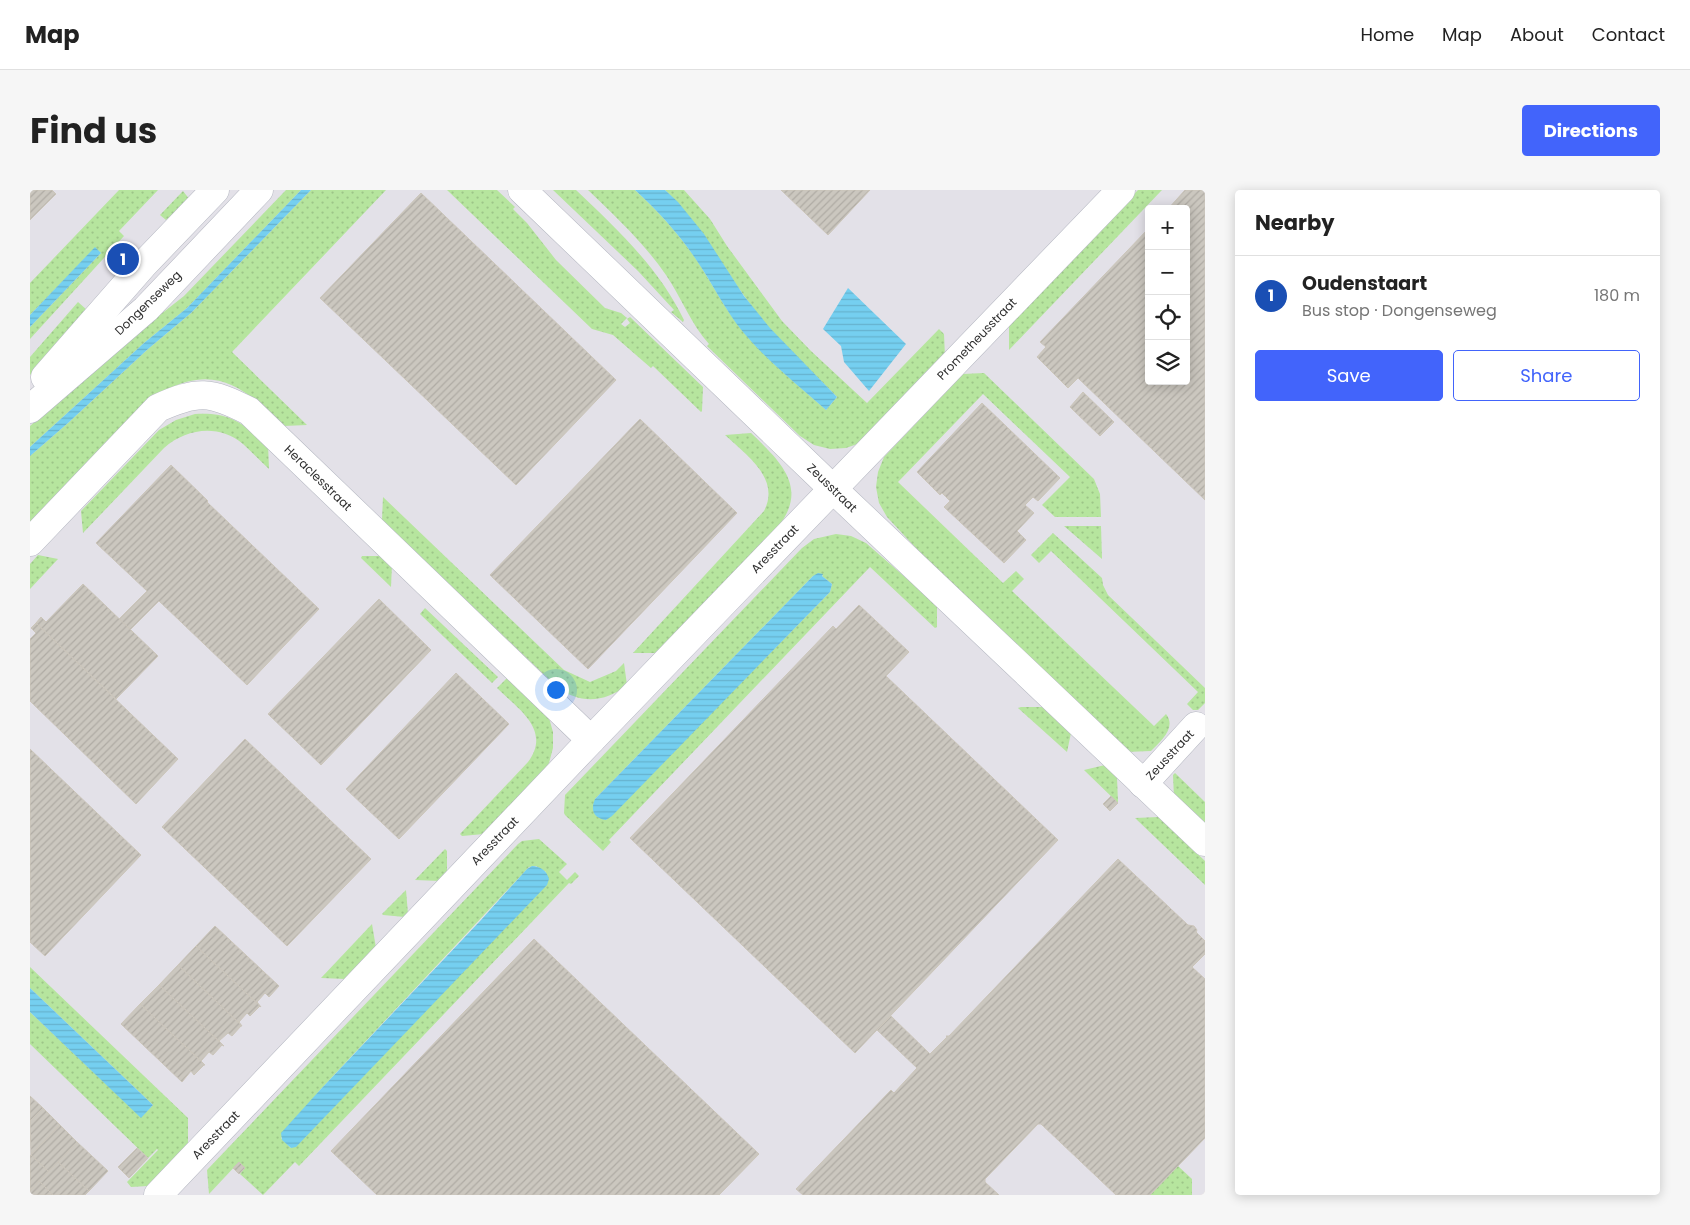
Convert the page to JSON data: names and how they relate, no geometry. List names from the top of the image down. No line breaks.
{"streets":{"street":["Dongenseweg","Prometheusstraat","Heraclesstraat","Zeusstraat","Aresstraat"]},"crossings":[["Prometheusstraat","Zeusstraat"],["Prometheusstraat","Aresstraat"],["Heraclesstraat","Aresstraat"],["Zeusstraat","Aresstraat"]],"page":{"header":"Map","nav":["Home","Map","About","Contact"],"title":"Find us","buttons":["Directions",["Save","Share"]],"heading":"Nearby","map_buttons":["+","−"],"pins":"1","list":[{"mark":"1","name":"Oudenstaart","note":"Bus stop · Dongenseweg","value":"180 m"}]}}
